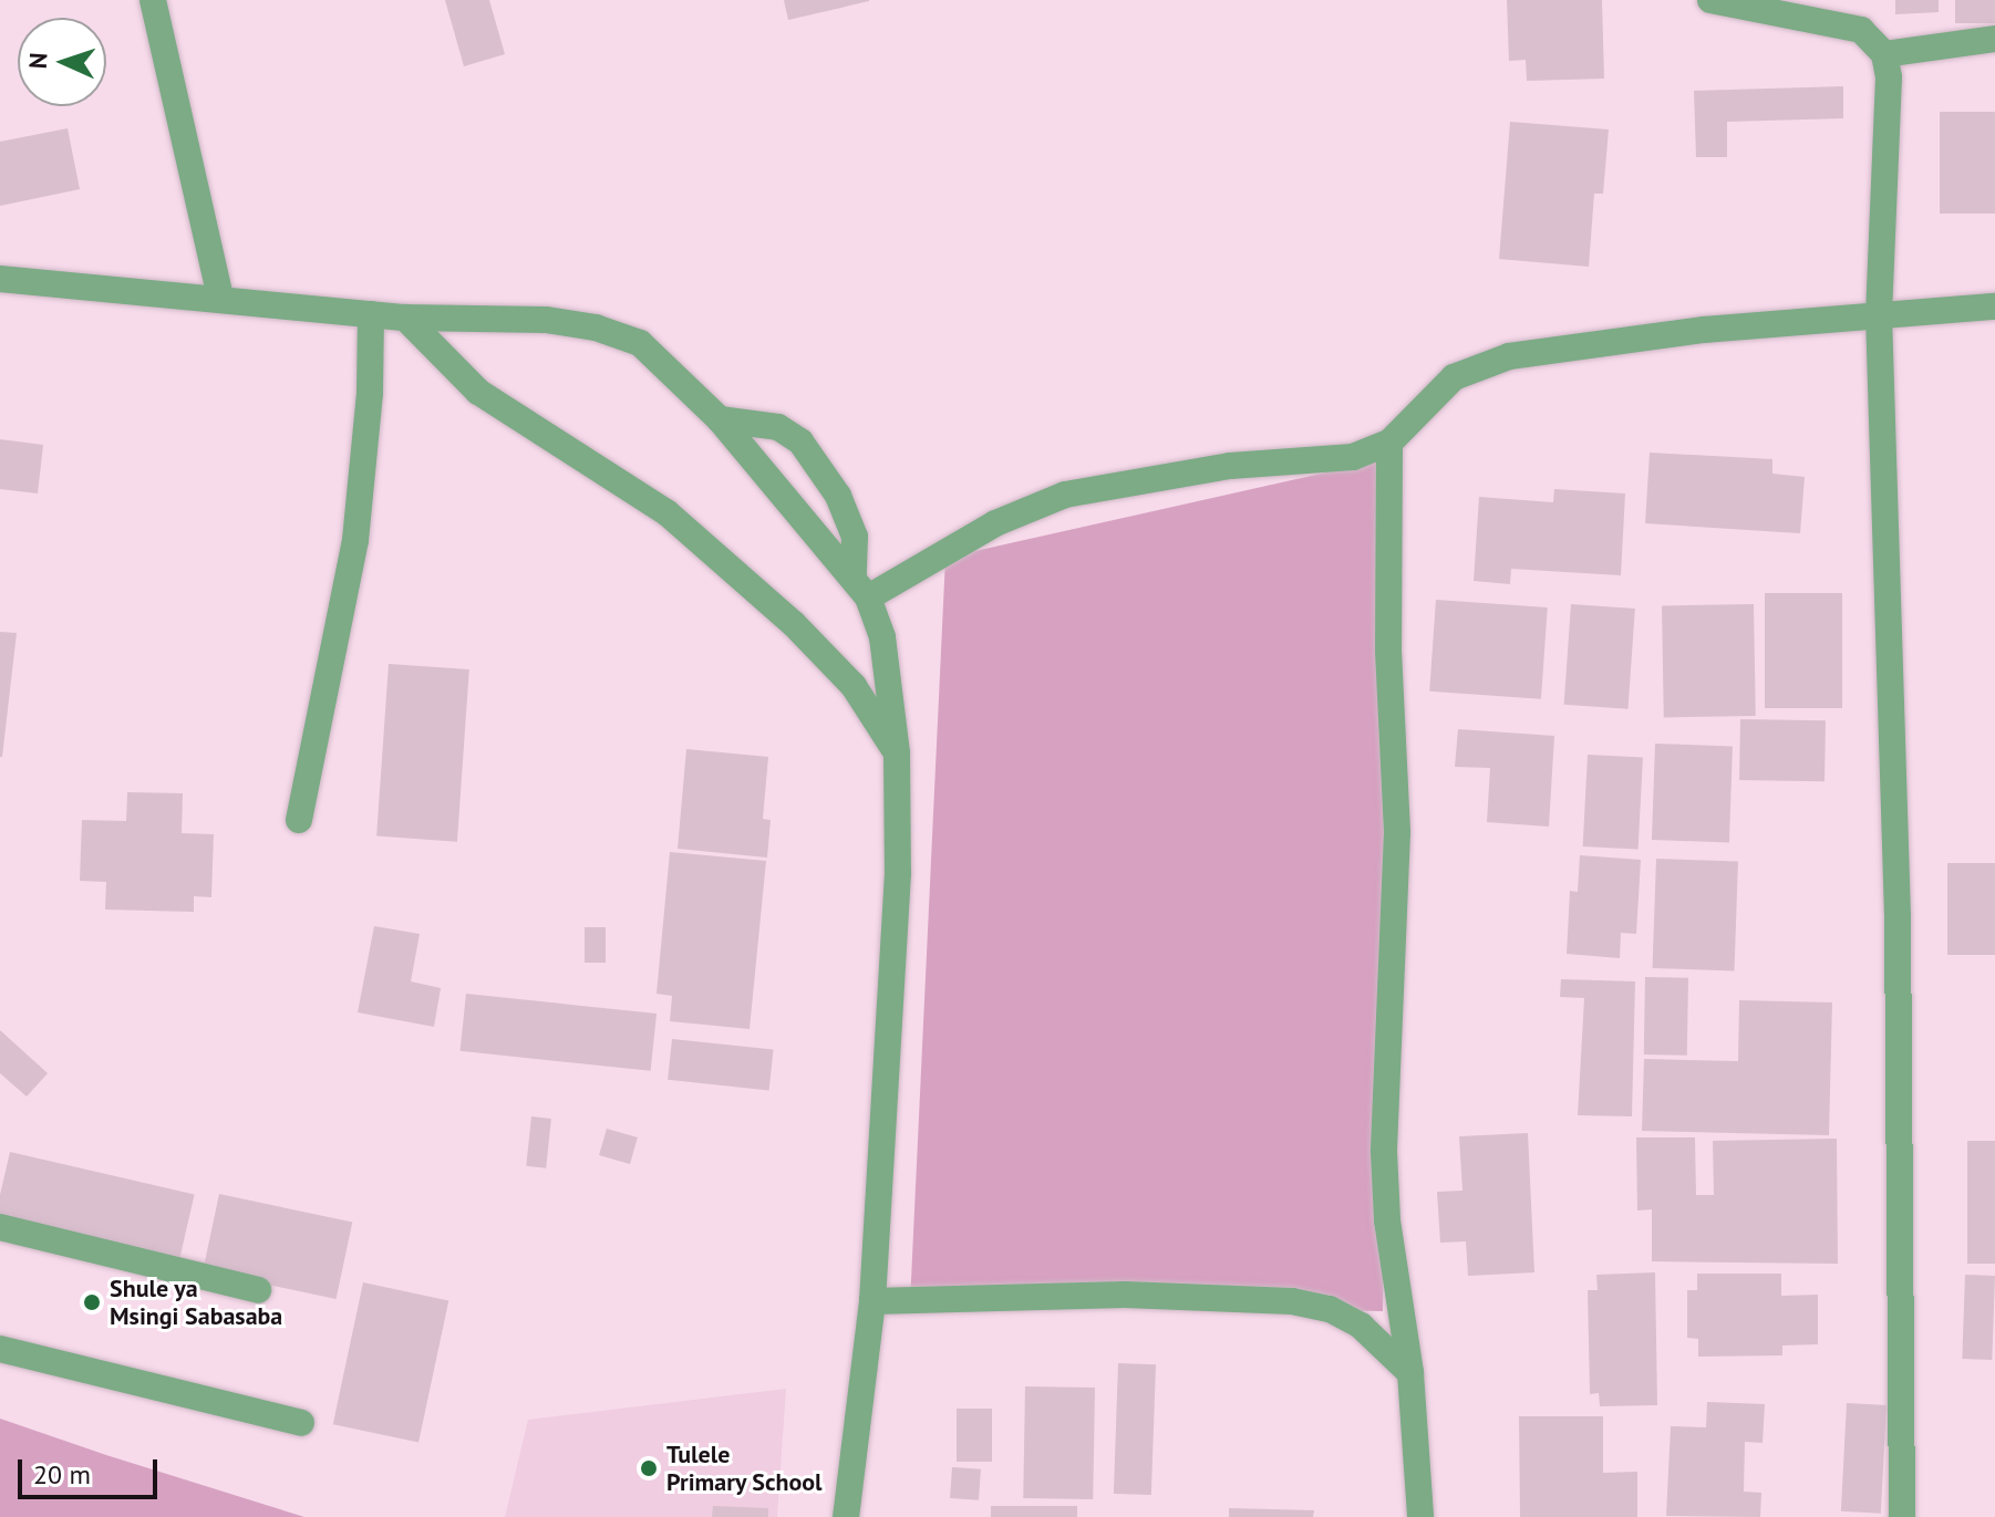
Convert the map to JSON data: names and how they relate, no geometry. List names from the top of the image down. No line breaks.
{"places":["Shule ya Msingi Sabasaba","Tulele Primary School"],"scale_bar":"20 m","north":"left"}
